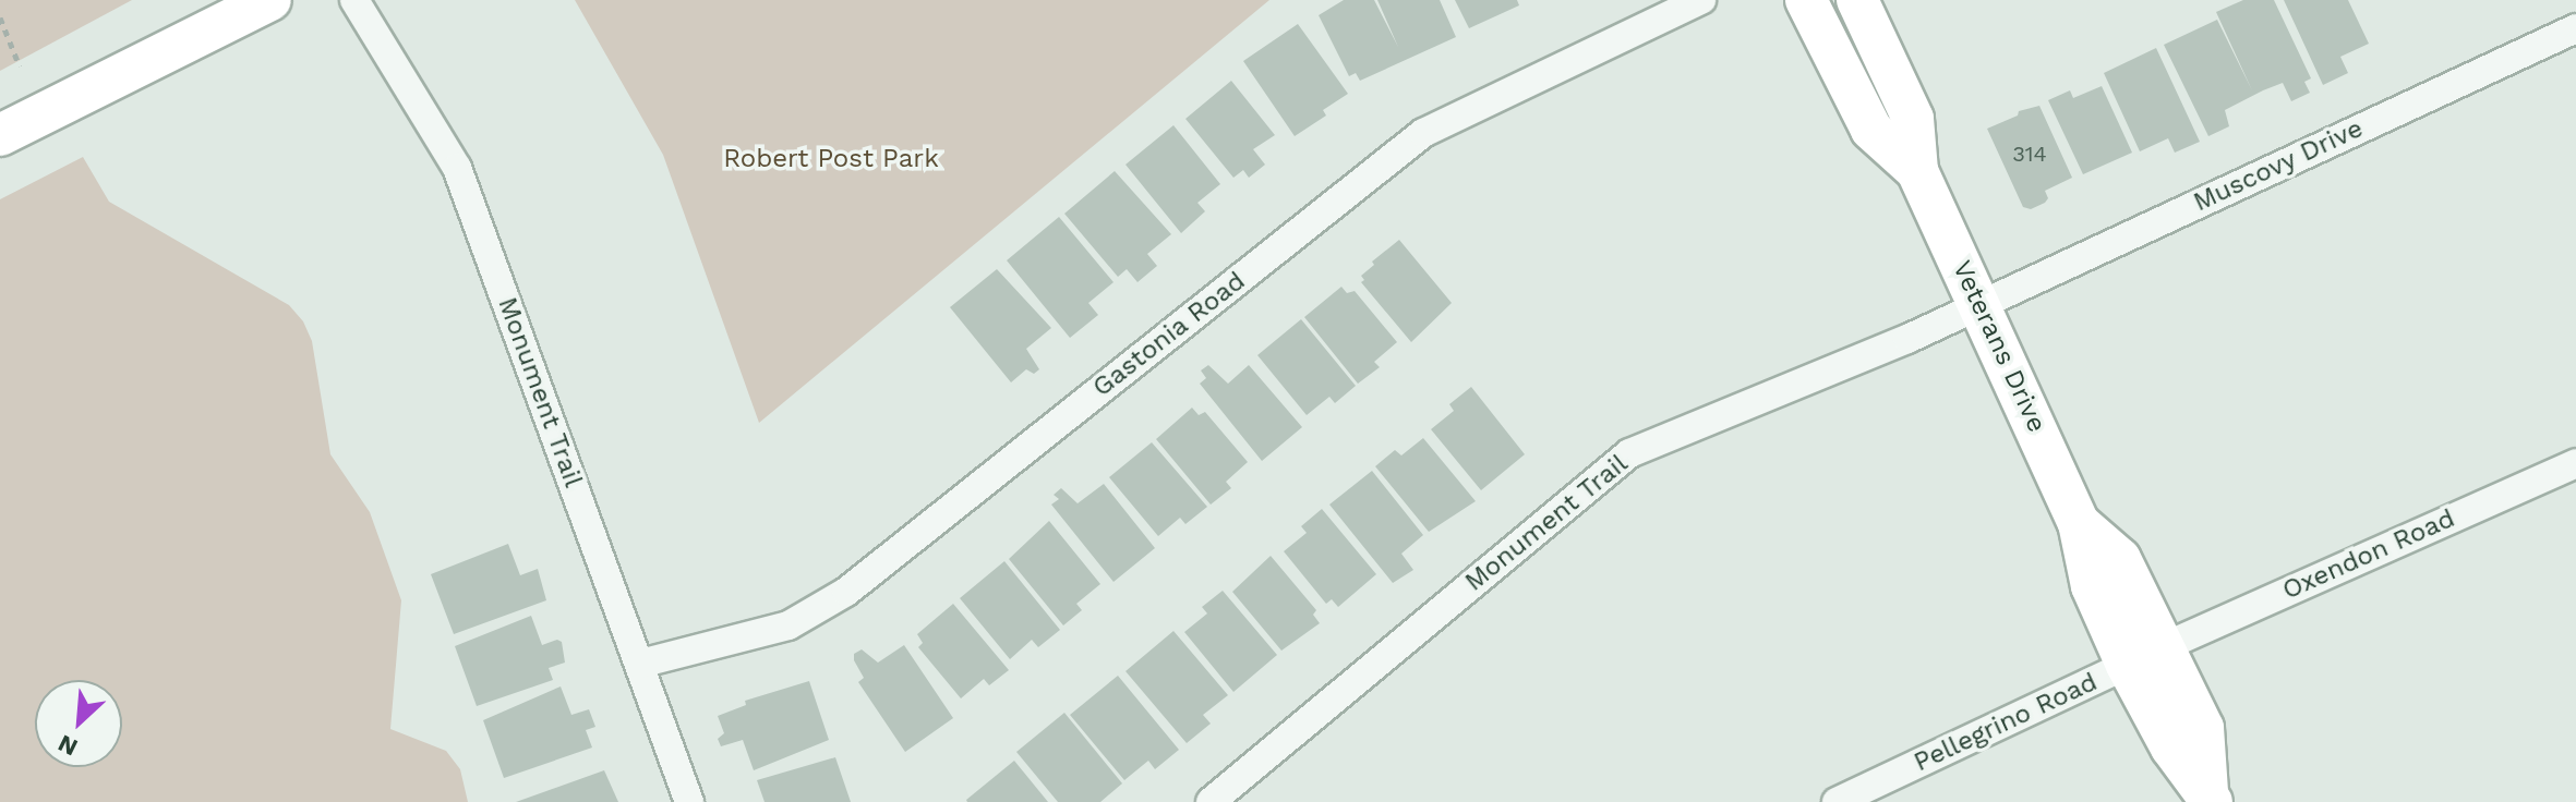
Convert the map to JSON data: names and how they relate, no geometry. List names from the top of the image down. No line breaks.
{"streets":{"street":["Muscovy Drive","Gastonia Road","Veterans Drive","Monument Trail","Oxendon Road","Pellegrino Road"]},"crossings":[["Muscovy Drive","Veterans Drive"],["Muscovy Drive","Monument Trail"],["Gastonia Road","Monument Trail"],["Veterans Drive","Monument Trail"],["Veterans Drive","Oxendon Road"],["Veterans Drive","Pellegrino Road"],["Oxendon Road","Pellegrino Road"]],"parks":["Robert Post Park"],"house_numbers":["314"],"north":"bottom left"}
